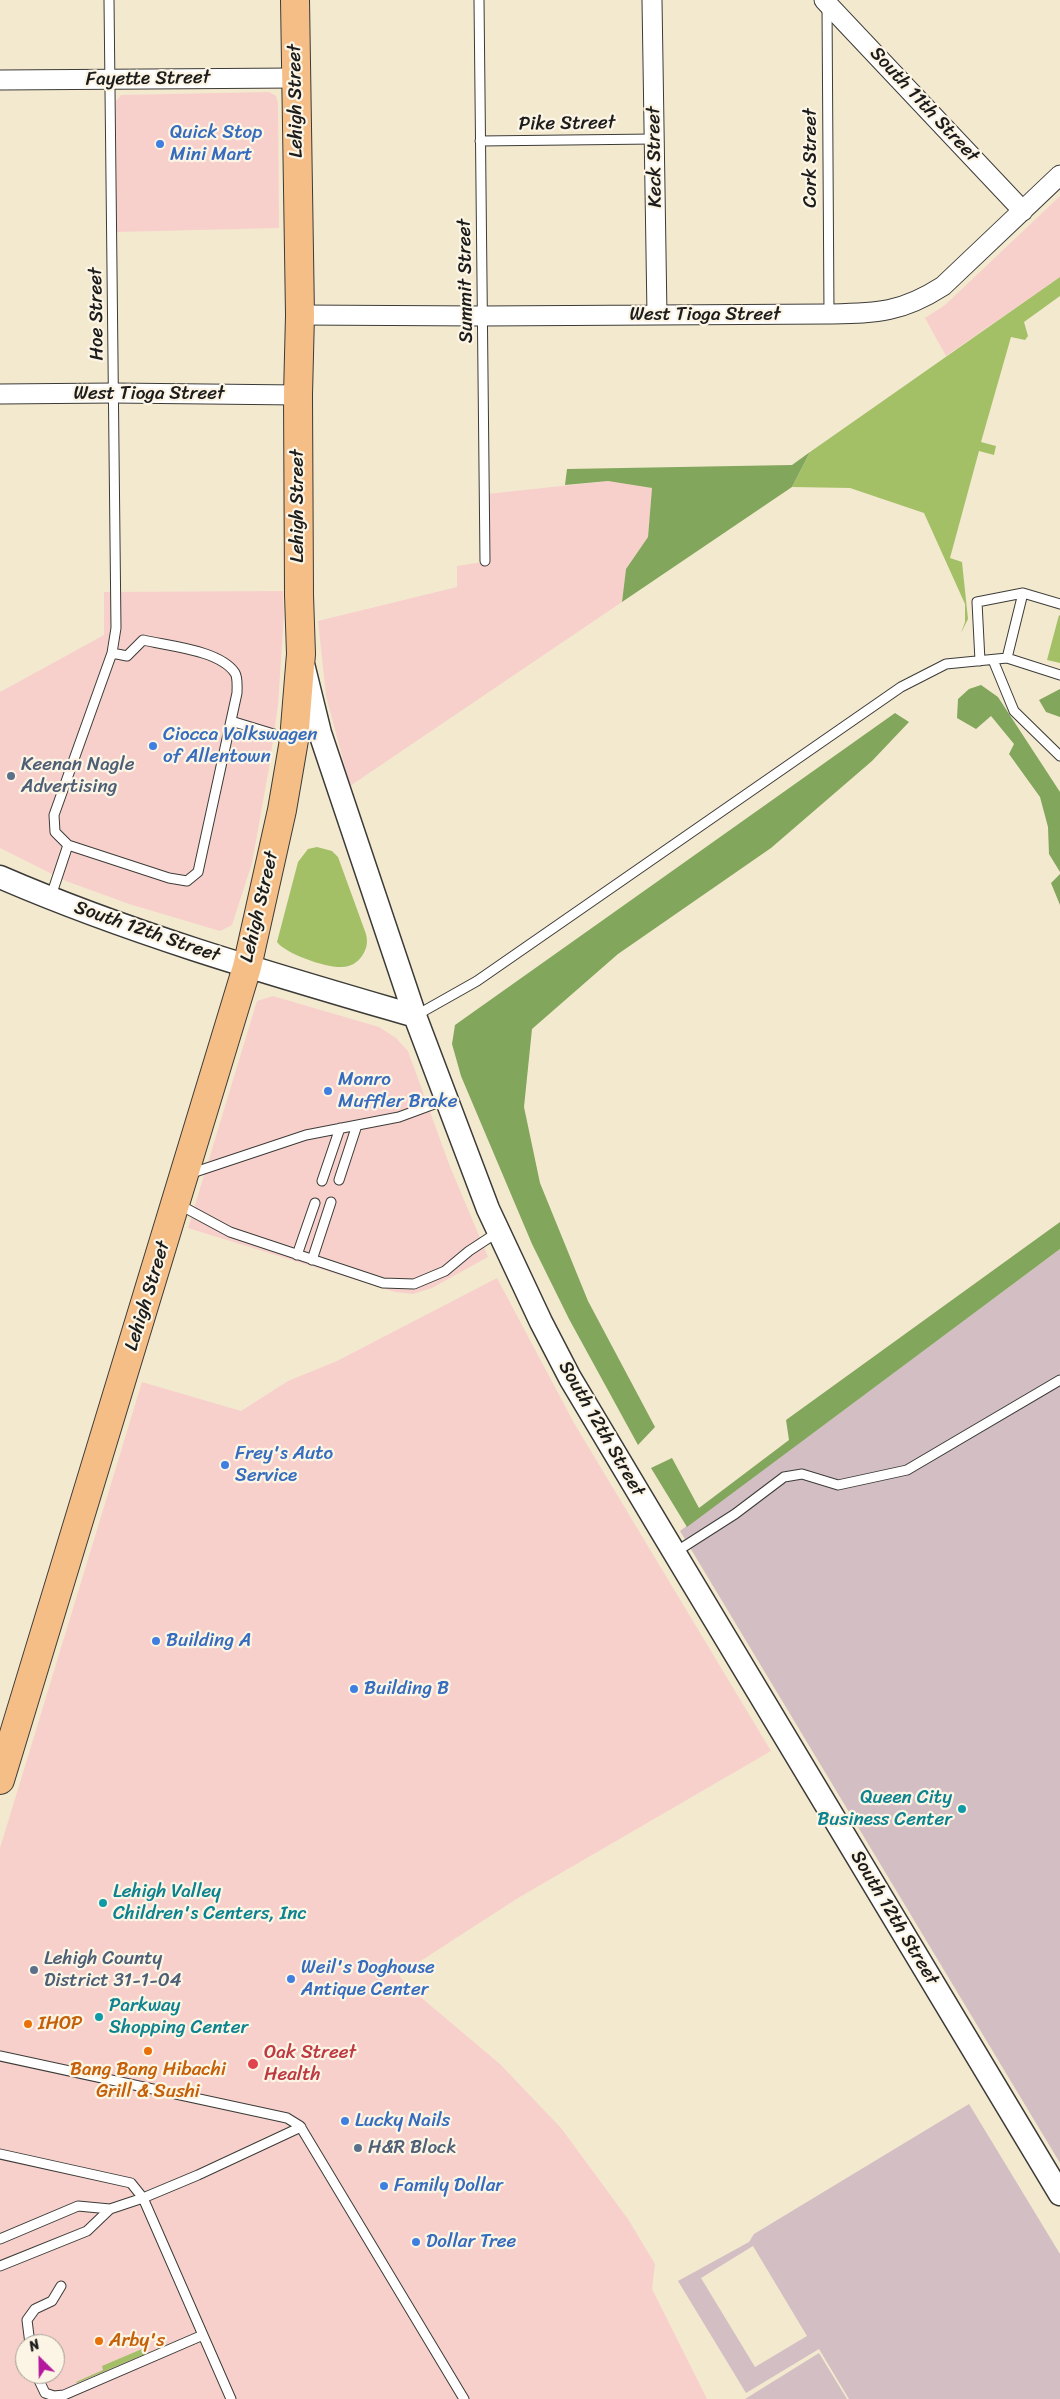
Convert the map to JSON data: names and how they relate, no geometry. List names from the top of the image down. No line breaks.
{"streets":{"main road":["Lehigh Street"],"street":["Fayette Street","South 11th Street","Keck Street","West Tioga Street","South 12th Street"],"lane":["Pike Street","Cork Street","Summit Street","Hoe Street"]},"crossings":[["Fayette Street","Lehigh Street"],["Fayette Street","Hoe Street"],["Lehigh Street","West Tioga Street"],["Lehigh Street","South 12th Street"],["South 11th Street","Cork Street"],["South 11th Street","West Tioga Street"],["Pike Street","Keck Street"],["Pike Street","Summit Street"],["Keck Street","West Tioga Street"],["Cork Street","West Tioga Street"],["Summit Street","West Tioga Street"],["Hoe Street","West Tioga Street"]],"places":["Quick Stop Mini Mart","Ciocca Volkswagen of Allentown","Keenan Nagle Advertising","Monro Muffler Brake","Frey's Auto Service","Building A","Building B","Queen City Business Center","Lehigh Valley Children's Centers, Inc","Lehigh County District 31-1-04","Weil's Doghouse Antique Center","Parkway Shopping Center","IHOP","Bang Bang Hibachi Grill & Sushi","Oak Street Health","Lucky Nails","H&R Block","Family Dollar","Dollar Tree","Arby's"],"north":"top left"}
